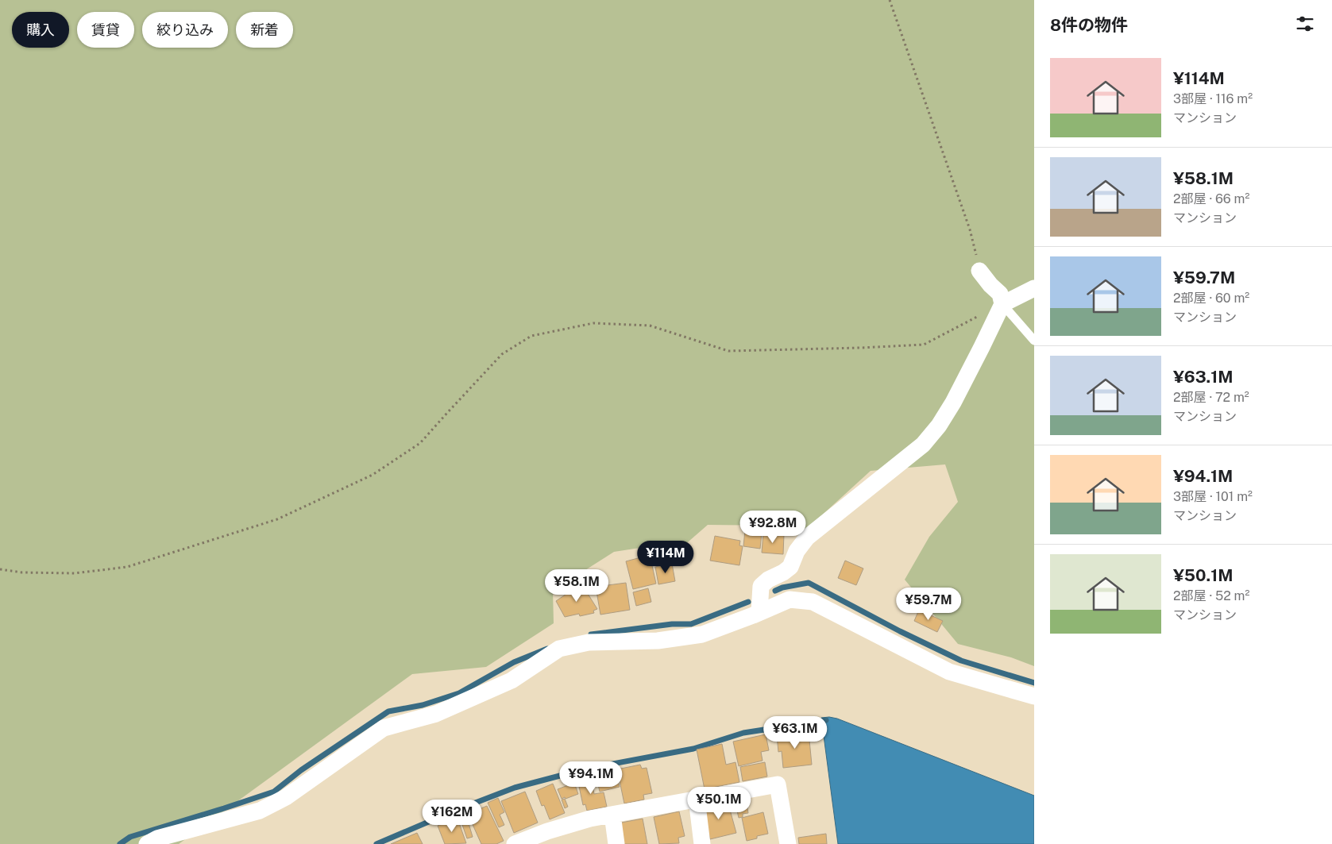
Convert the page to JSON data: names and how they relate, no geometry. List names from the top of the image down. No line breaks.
{"page":{"heading":"8件の物件","chip":["購入","賃貸","絞り込み","新着"],"list":[{"name":"¥114M","note":"3部屋 · 116 m² · マンション"},{"name":"¥58.1M","note":"2部屋 · 66 m² · マンション"},{"name":"¥59.7M","note":"2部屋 · 60 m² · マンション"},{"name":"¥63.1M","note":"2部屋 · 72 m² · マンション"},{"name":"¥94.1M","note":"3部屋 · 101 m² · マンション"},{"name":"¥50.1M","note":"2部屋 · 52 m² · マンション"}],"price":["¥92.8M","¥114M","¥58.1M","¥59.7M","¥63.1M","¥94.1M","¥50.1M","¥162M"]}}
